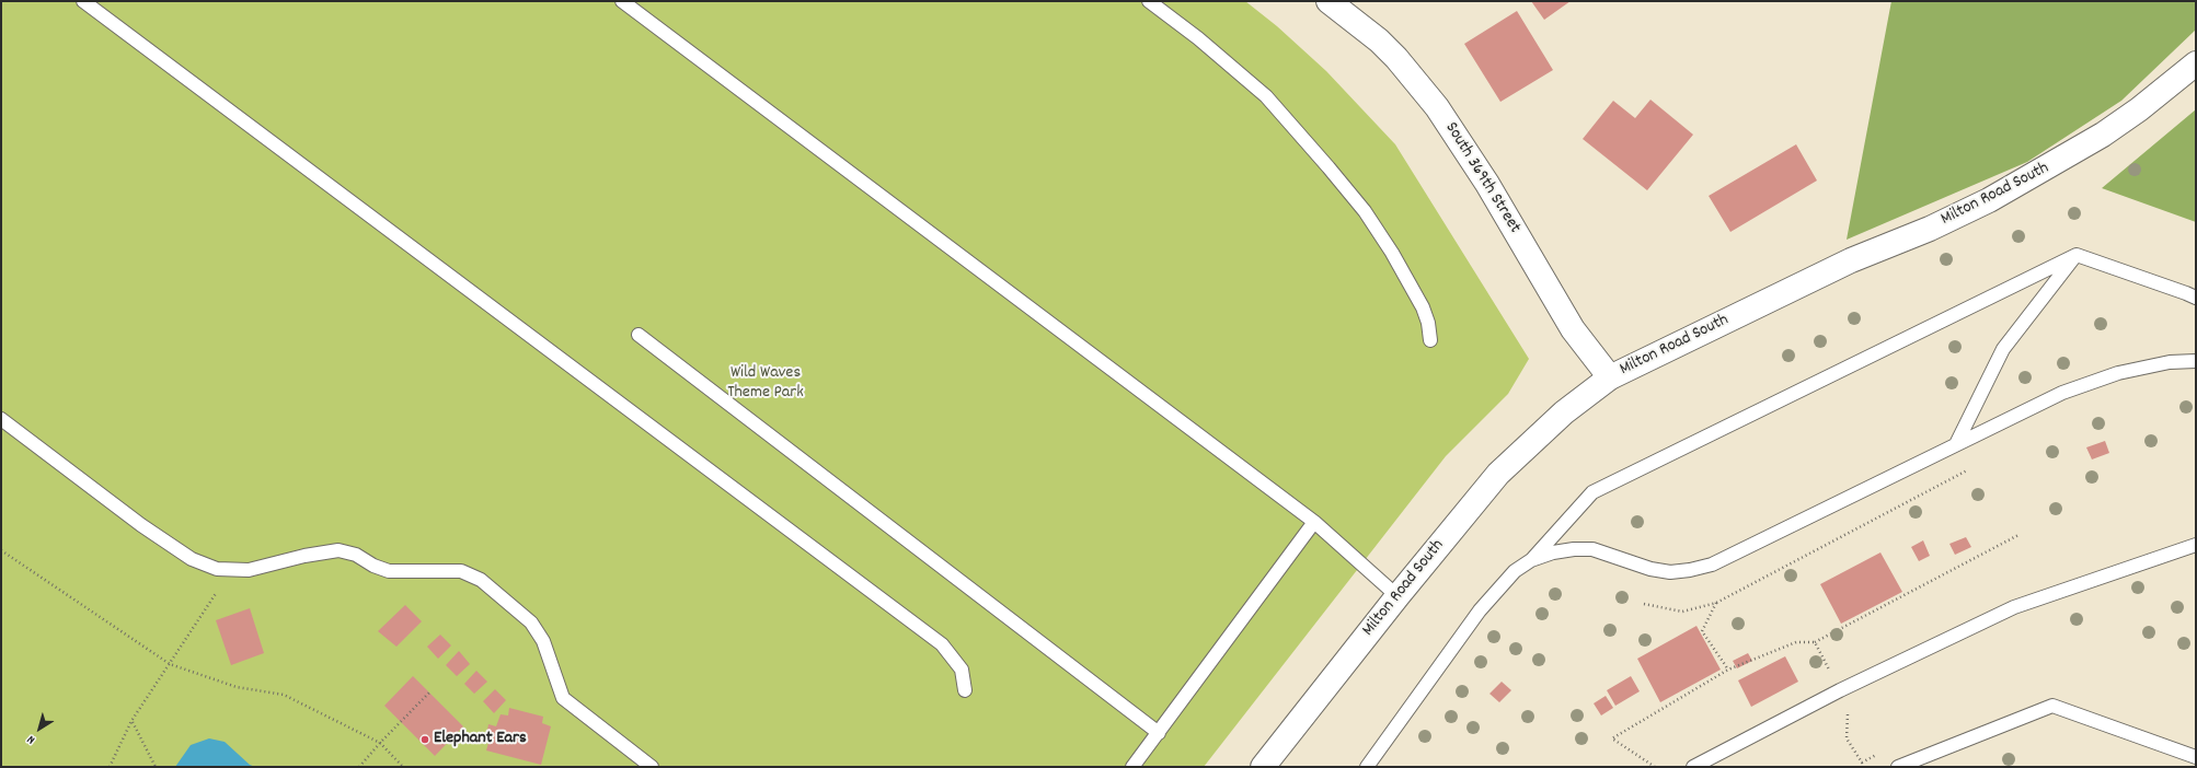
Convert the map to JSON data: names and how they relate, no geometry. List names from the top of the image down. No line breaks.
{"streets":{"street":["South 369th Street","Milton Road South"]},"crossings":[["South 369th Street","Milton Road South"]],"parks":["Wild Waves Theme Park"],"places":["Elephant Ears"],"north":"bottom left"}
